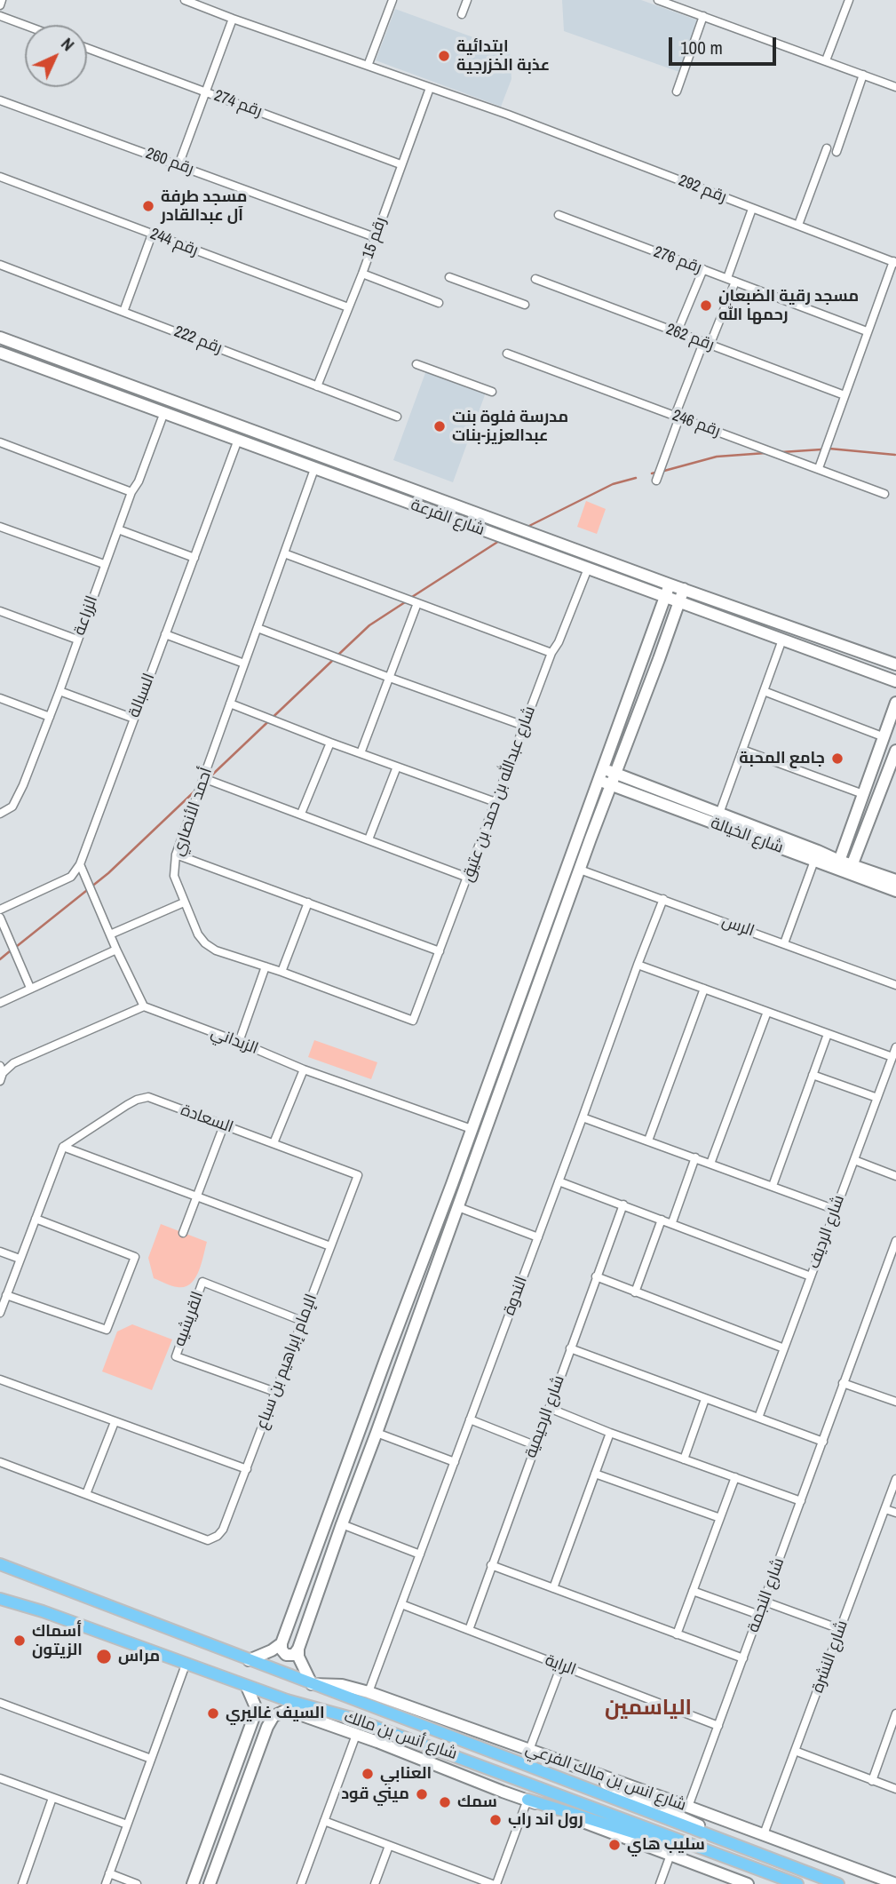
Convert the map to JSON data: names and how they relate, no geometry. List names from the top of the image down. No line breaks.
{"streets":{"main road":["شارع أنس بن مالك"],"street":["رقم 274","رقم 260","رقم 292","رقم 15","رقم 244","رقم 276","رقم 262","رقم 222","رقم 246","شارع الفرعة","الزراعة","السبالة","شارع عبدالله بن حمد بن عتيق","أحمد الأنصاري","شارع الخيالة","الرس","الزبداني","السعادة","شارع الرديف","الندوة","القريشيه","الإمام إبراهيم بن سباع","شارع الرحيمية","شارع النجمة","شارع النشرة","الراية","شارع انس بن مالك الفرعي"]},"crossings":[["رقم 274","رقم 15"],["رقم 260","رقم 15"],["رقم 292","رقم 15"],["رقم 15","رقم 244"],["رقم 15","رقم 222"],["شارع الفرعة","الزراعة"],["شارع الفرعة","السبالة"],["شارع الفرعة","شارع عبدالله بن حمد بن عتيق"],["شارع الفرعة","أحمد الأنصاري"],["شارع عبدالله بن حمد بن عتيق","أحمد الأنصاري"],["الرس","الندوة"],["السعادة","الإمام إبراهيم بن سباع"],["الندوة","الراية"],["الندوة","شارع انس بن مالك الفرعي"],["القريشيه","الإمام إبراهيم بن سباع"],["شارع الرحيمية","الراية"],["شارع النجمة","الراية"],["شارع النجمة","شارع انس بن مالك الفرعي"],["شارع النشرة","شارع انس بن مالك الفرعي"]],"districts":["الياسمين"],"places":["ابتدائية عذبة الخزرجية","مسجد طرفة آل عبدالقادر","مسجد رقية الضبعان رحمها الله","مدرسة فلوة بنت عبدالعزيز-بنات","جامع المحبة","أسماك الزيتون","مراس","السيف غاليري","العنابي","ميني قود","سمك","رول اند راب","سليب هاي"],"scale_bar":"100 m","north":"top right"}
